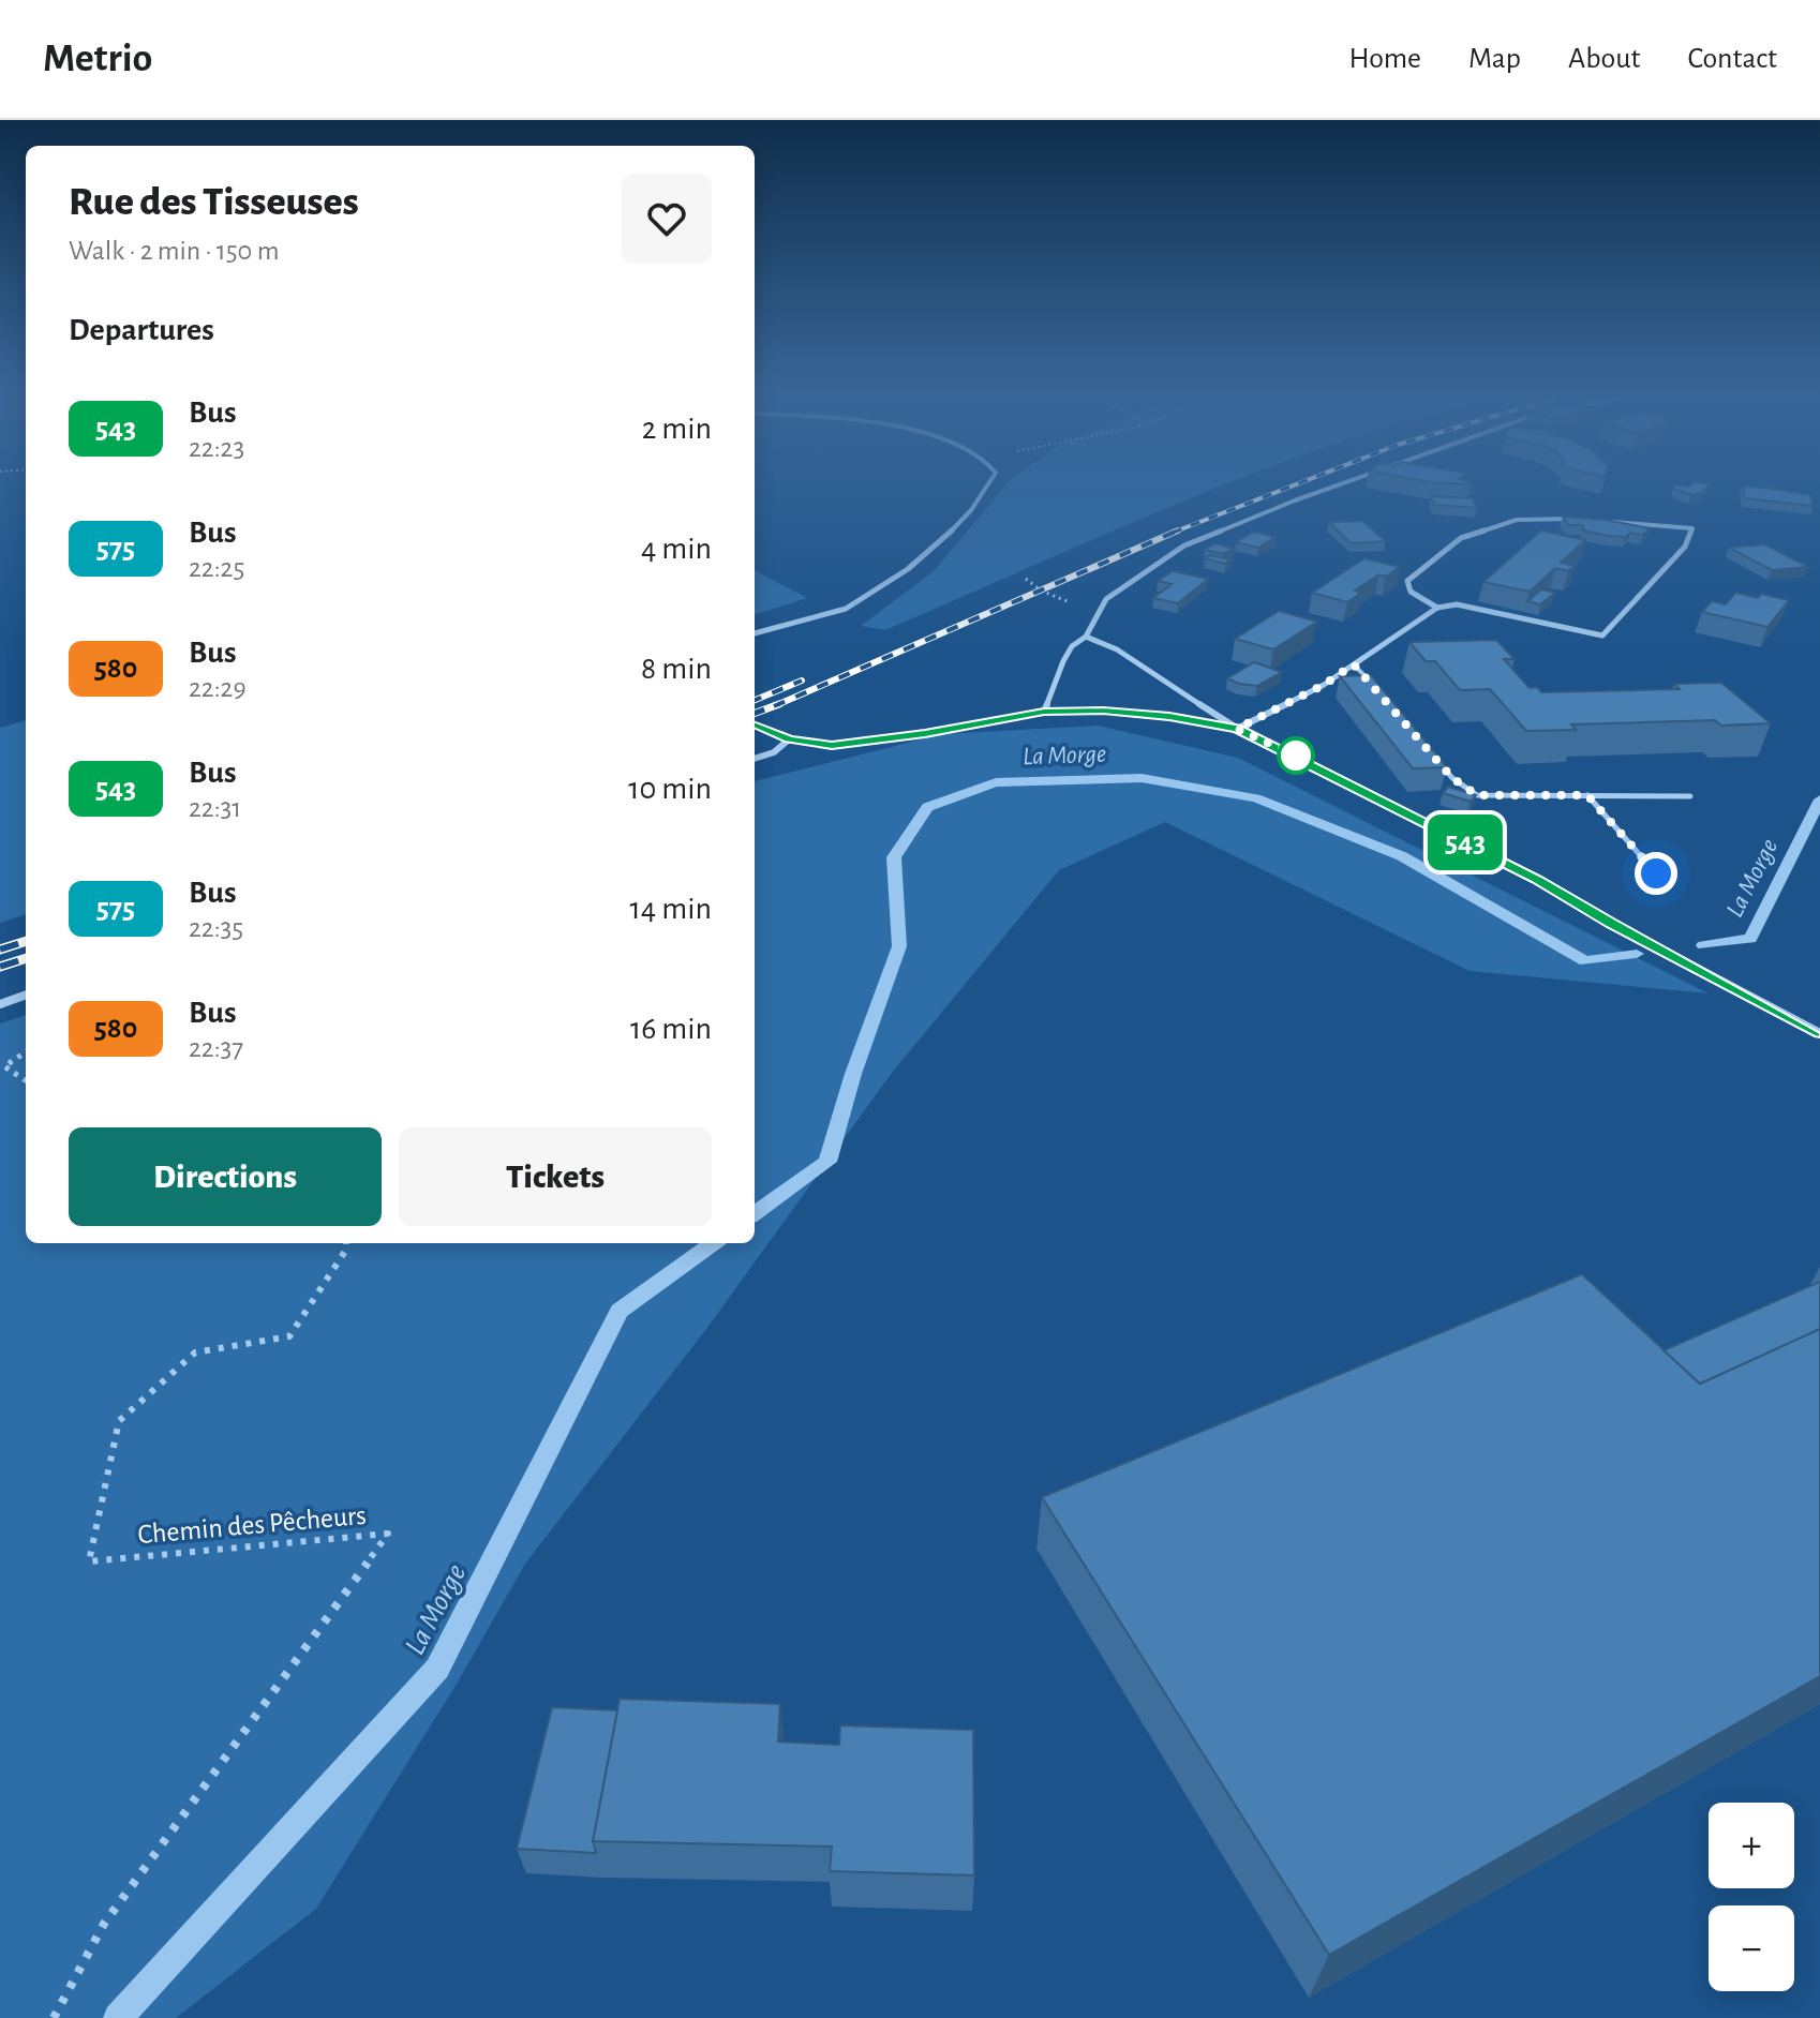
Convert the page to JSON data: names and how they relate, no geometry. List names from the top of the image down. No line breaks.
{"streets":{"path":["Chemin des Pêcheurs"]},"water":["La Morge"],"lines":["bus line 543"],"page":{"header":"Metrio","nav":["Home","Map","About","Contact"],"on_map":"543","heading":[["Rue des Tisseuses","Walk · 2 min · 150 m"],"Departures"],"list":[{"mark":"543","name":"Bus","note":"22:23","value":"2 min"},{"mark":"575","name":"Bus","note":"22:25","value":"4 min"},{"mark":"580","name":"Bus","note":"22:29","value":"8 min"},{"mark":"543","name":"Bus","note":"22:31","value":"10 min"},{"mark":"575","name":"Bus","note":"22:35","value":"14 min"},{"mark":"580","name":"Bus","note":"22:37","value":"16 min"}],"buttons":["Directions","Tickets"],"map_buttons":["+","−"]}}
